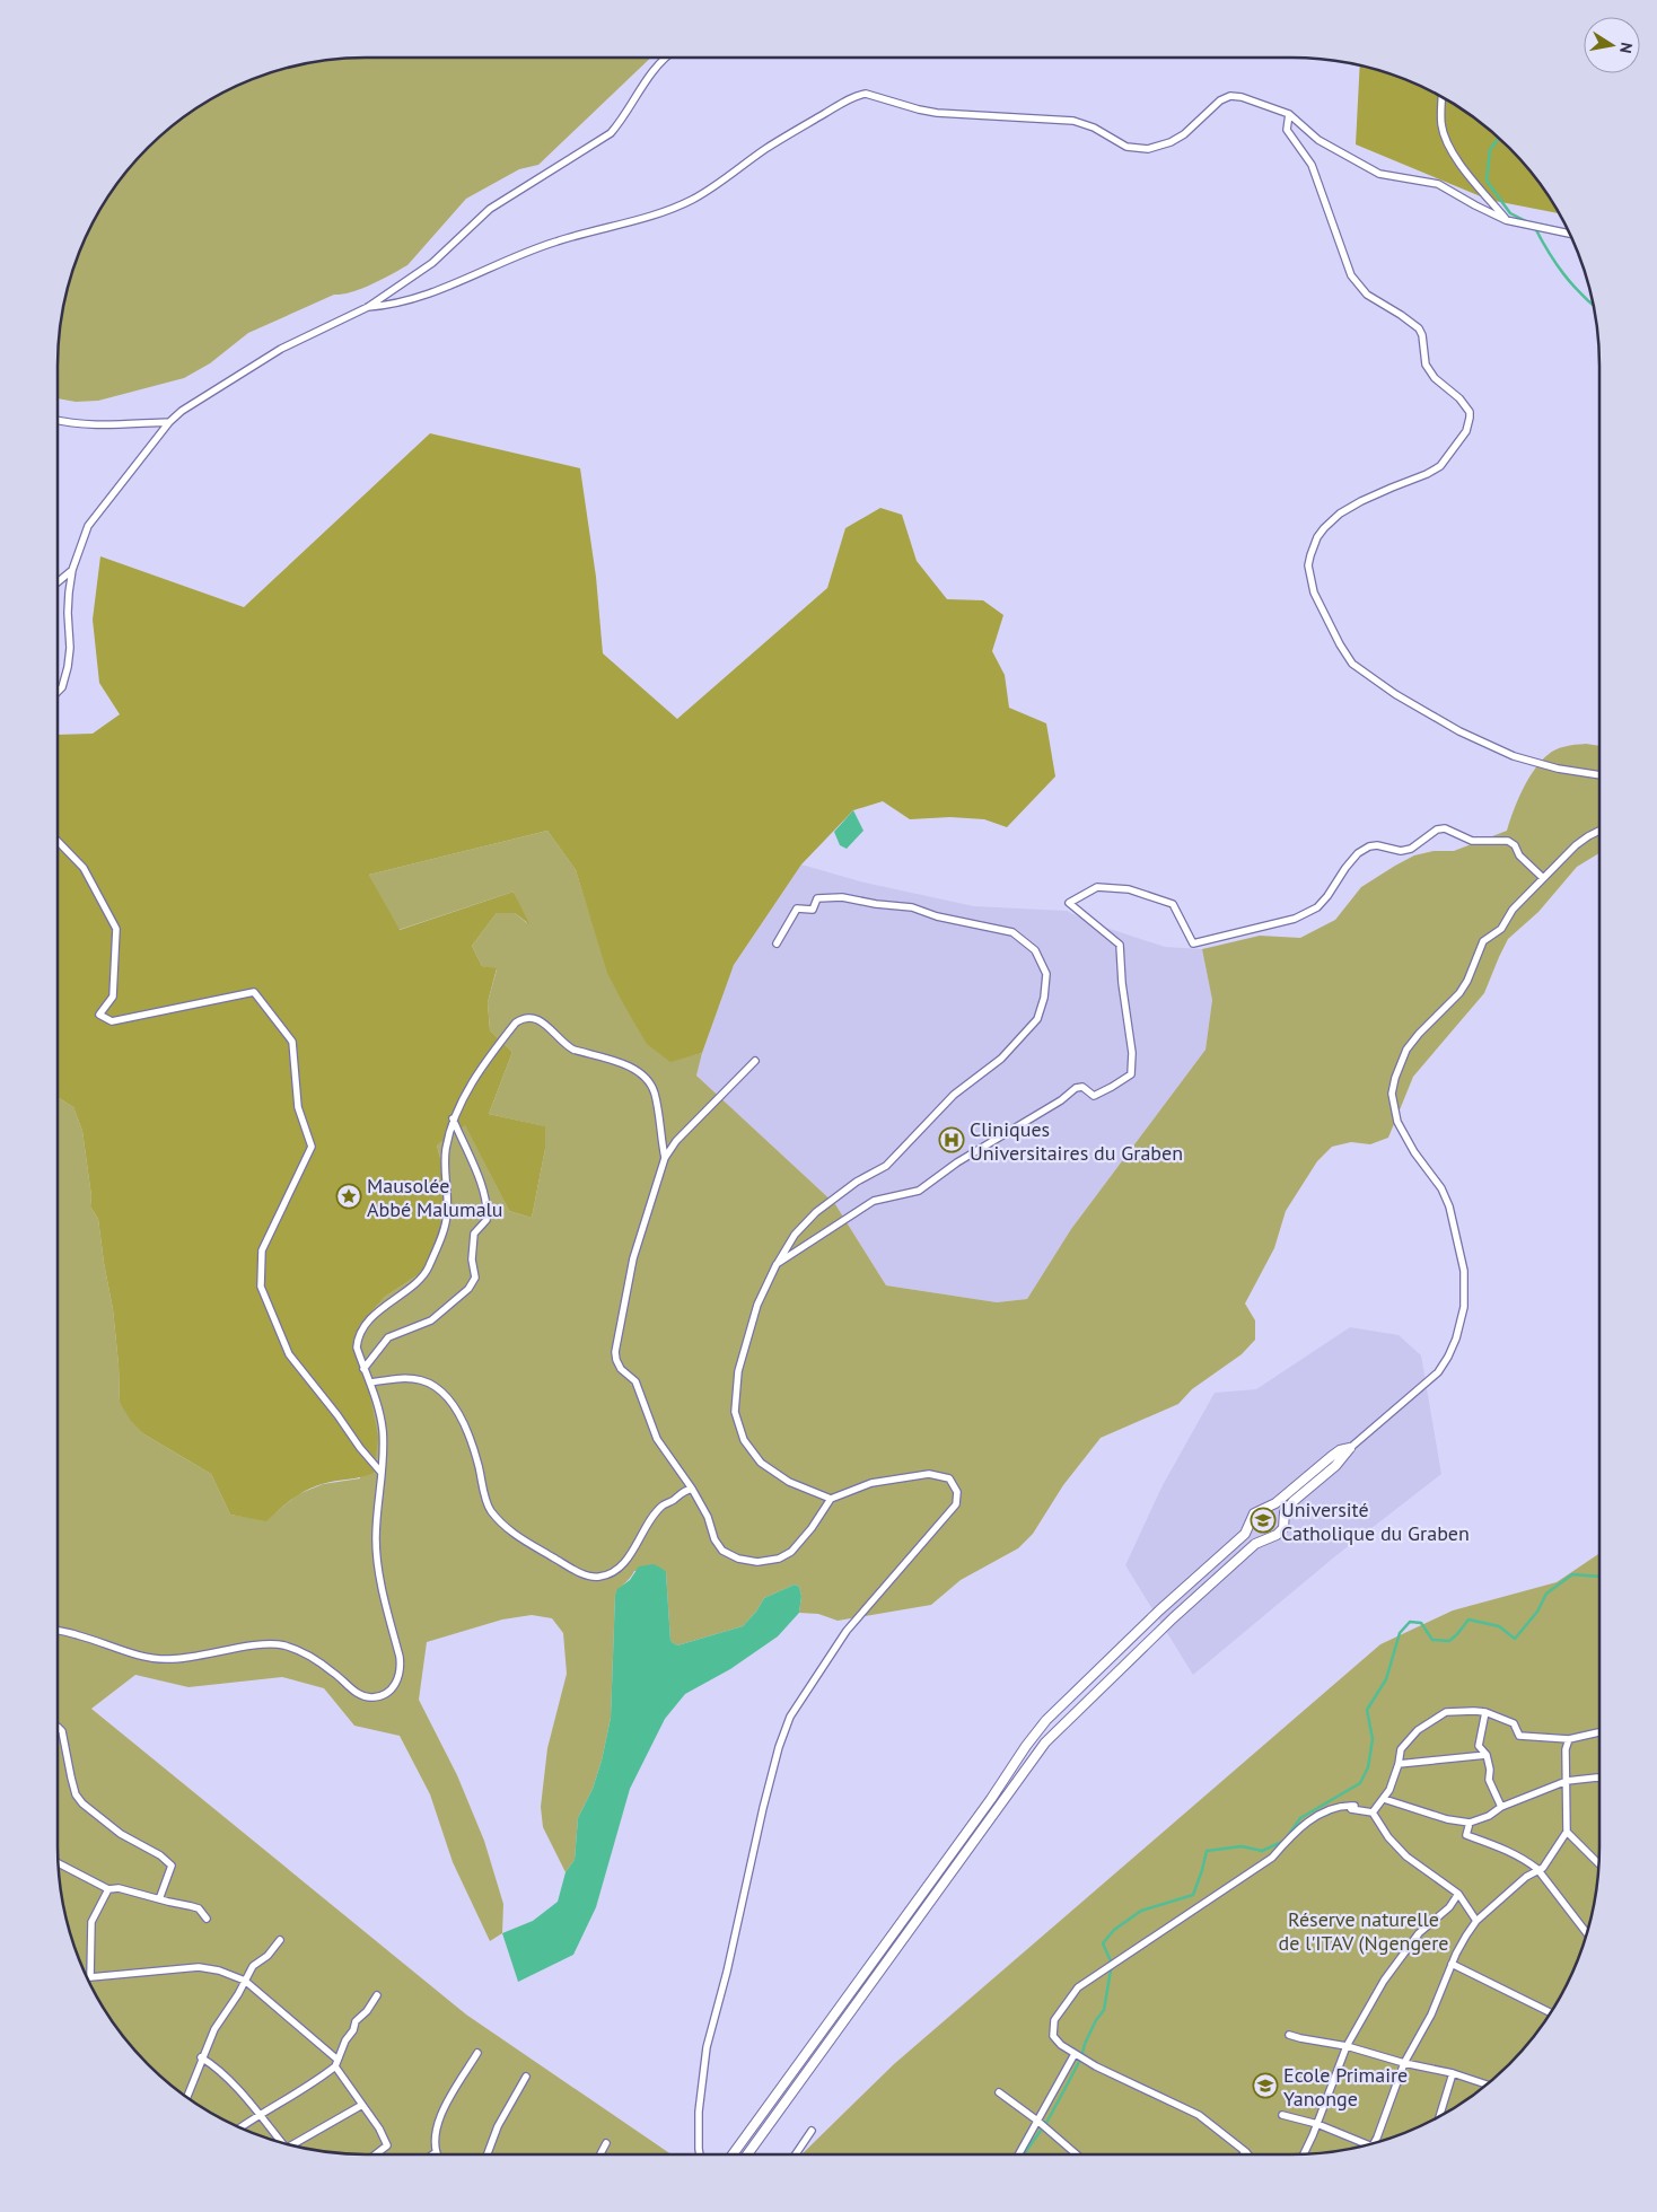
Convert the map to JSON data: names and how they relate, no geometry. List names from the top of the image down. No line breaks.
{"parks":["Réserve naturelle de l'ITAV (Ngengere"],"places":{"hospital":["Cliniques Universitaires du Graben"],"place":["Mausolée Abbé Malumalu"],"school or university":["Université Catholique du Graben","Ecole Primaire Yanonge"]},"north":"right"}
